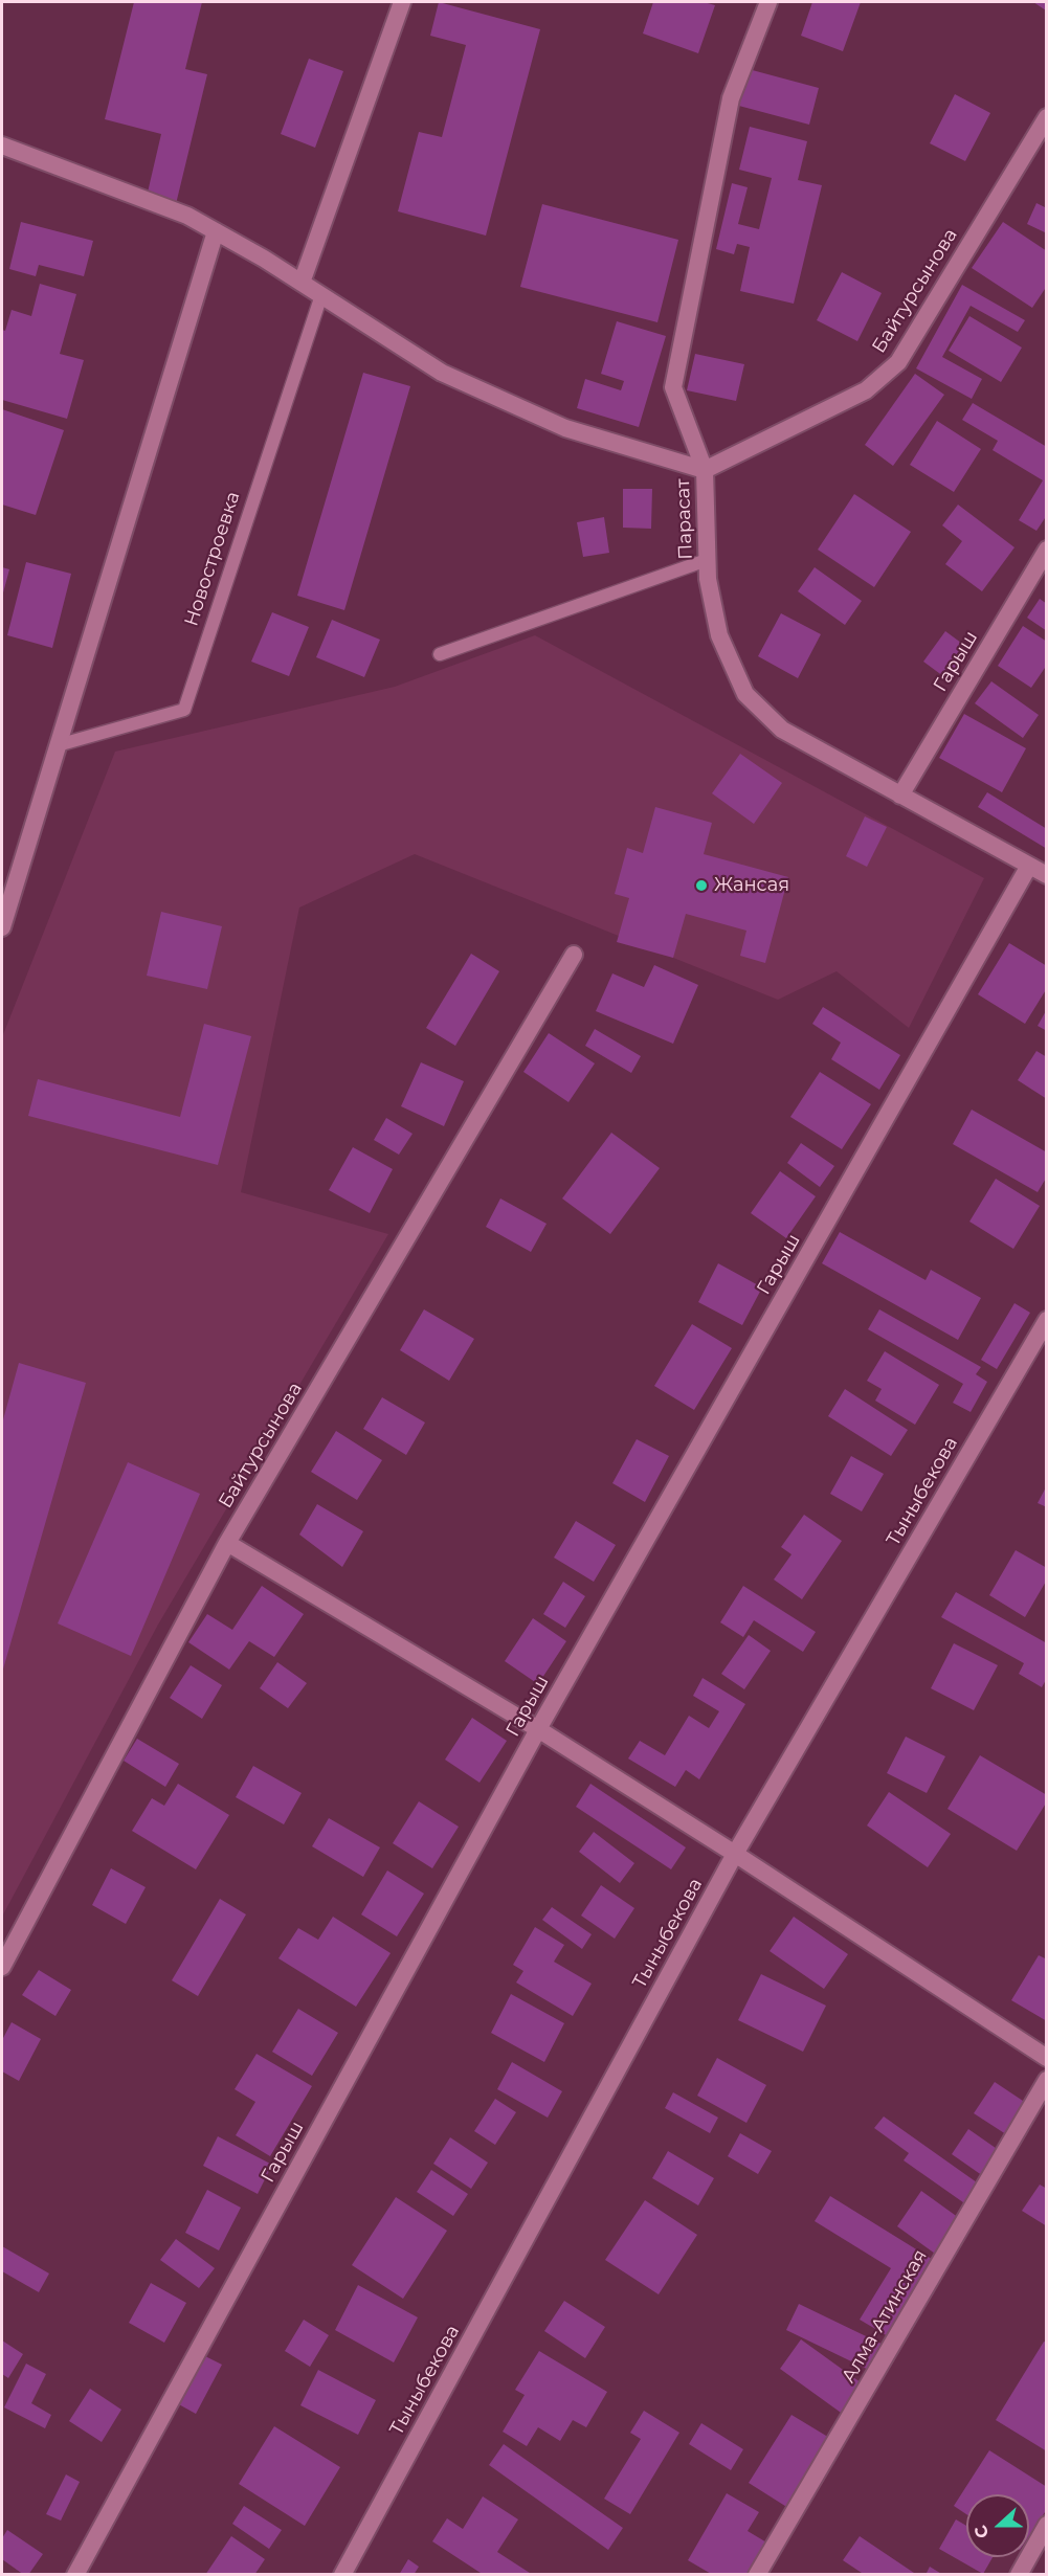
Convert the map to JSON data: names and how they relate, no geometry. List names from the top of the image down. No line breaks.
{"streets":{"street":["Байтурсынова","Парасат","Гарыш","Тыныбекова","Алма-Атинская"],"lane":["Новостроевка"]},"crossings":[["Байтурсынова","Парасат"],["Парасат","Гарыш"]],"places":["Жансая"],"north":"left"}
